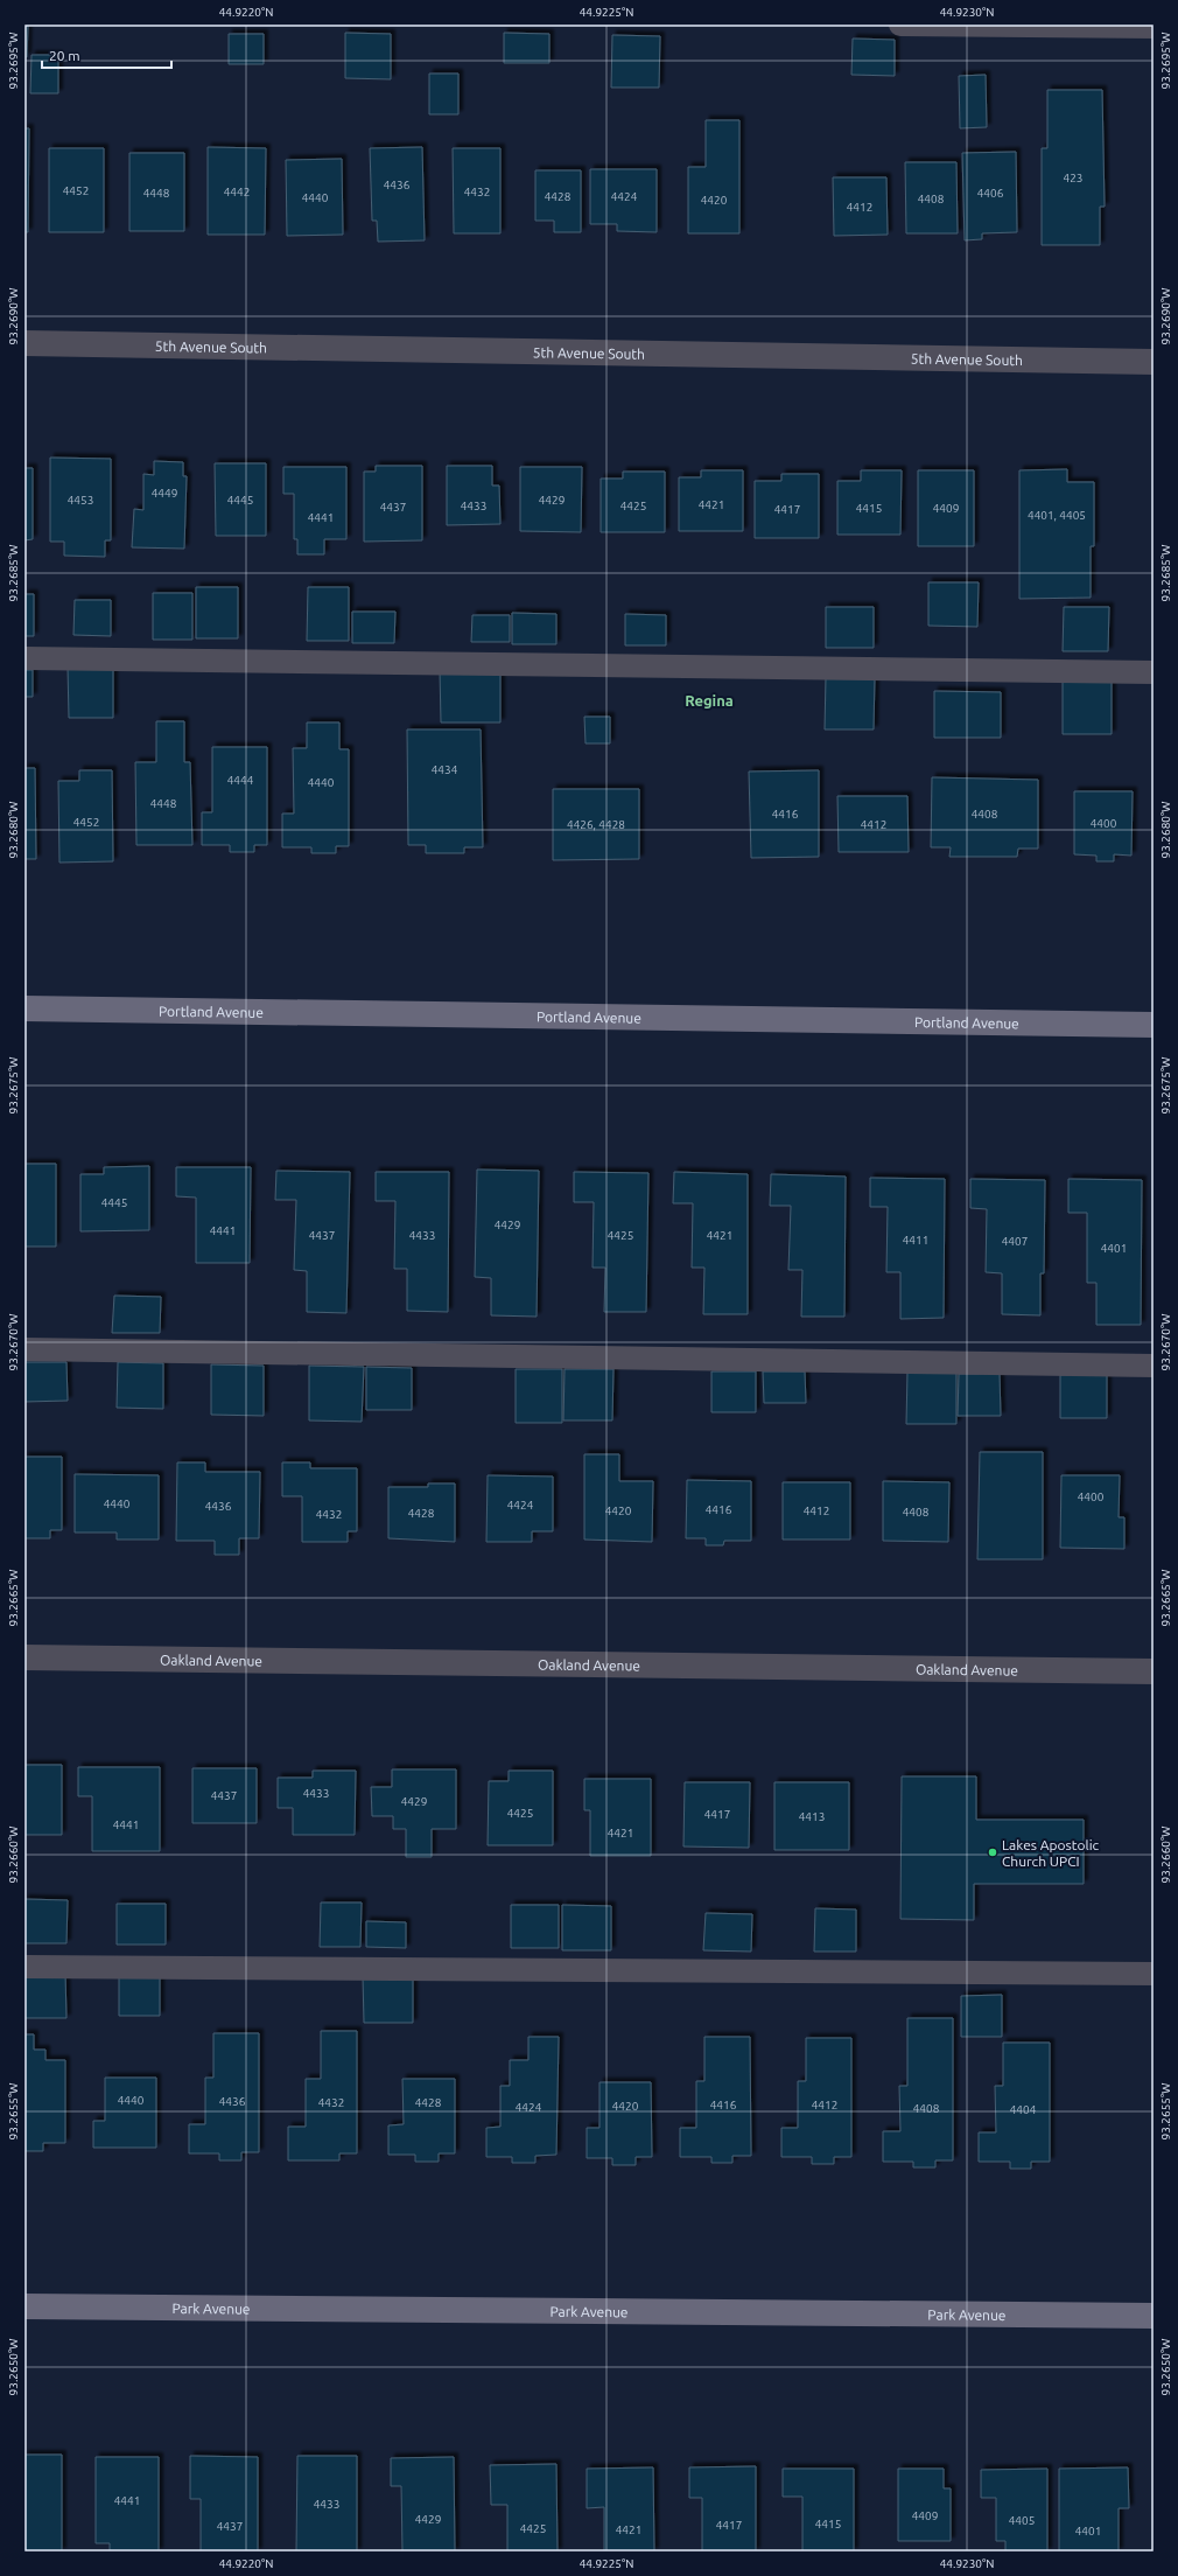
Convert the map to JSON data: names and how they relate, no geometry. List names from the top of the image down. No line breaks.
{"streets":{"street":["5th Avenue South","Portland Avenue","Oakland Avenue","Park Avenue"]},"districts":["Regina"],"places":["Lakes Apostolic Church UPCI"],"house_numbers":["423","4436","4452","4442","4432","4448","4406","4428","4424","4440","4408","4420","4412","4449","4453","4445","4429","4421","4433","4425","4437","4415","4409","4417","4401, 4405","4441","4434","4444","4440","4448","4416","4408","4452","4400","4426, 4428","4412","4445","4429","4441","4437","4433","4425","4421","4411","4407","4401","4400","4440","4424","4436","4416","4420","4412","4408","4428","4432","4433","4437","4429","4425","4417","4413","4441","4421","4440","4436","4432","4428","4416","4412","4420","4424","4408","4404","4441","4433","4409","4429","4405","4415","4417","4437","4425","4421","4401"],"scale_bar":"20 m","coordinates":["44.9220°N","44.9225°N","44.9230°N","93.2695°W","93.2690°W","93.2685°W","93.2680°W","93.2675°W","93.2670°W","93.2665°W","93.2660°W","93.2655°W","93.2650°W"]}
